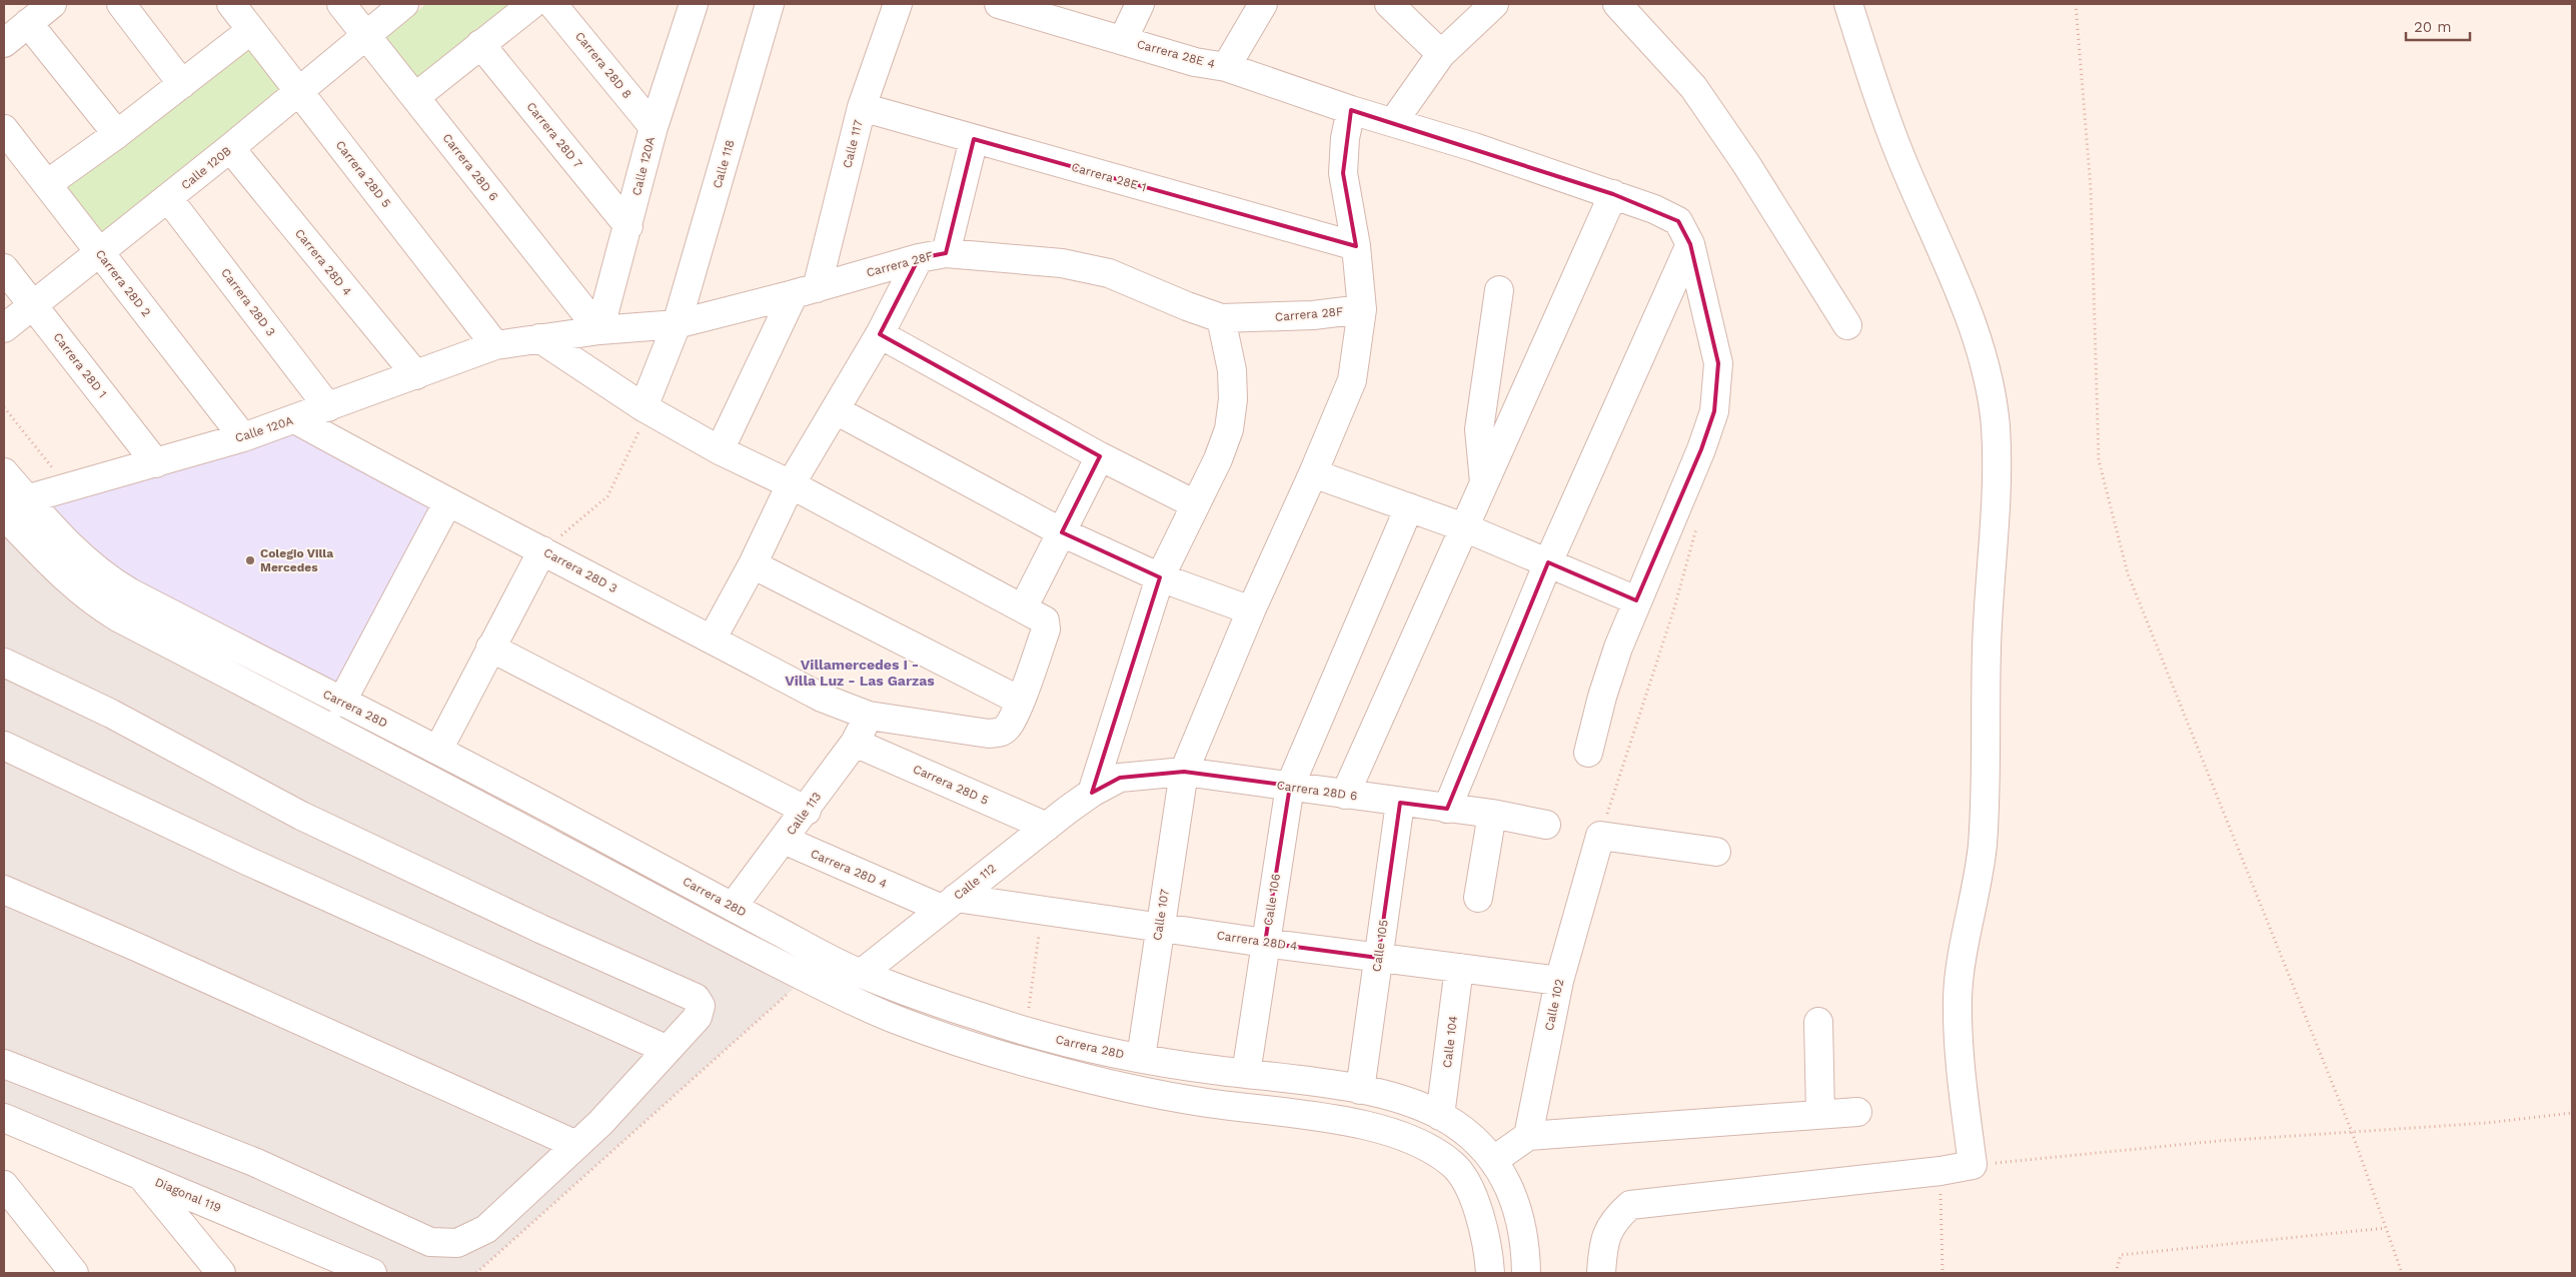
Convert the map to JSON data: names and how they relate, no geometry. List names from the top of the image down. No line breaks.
{"streets":{"street":["Carrera 28E 4","Carrera 28D 8","Carrera 28D 7","Calle 117","Calle 118","Calle 120A","Carrera 28D 6","Calle 120B","Carrera 28D 5","Carrera 28E 1","Carrera 28D 4","Carrera 28F","Carrera 28D 2","Carrera 28D 3","Carrera 28D 1","Carrera 28D","Calle 113","Calle 112","Calle 106","Calle 107","Calle 105","Calle 102","Calle 104","Diagonal 119"]},"crossings":[["Carrera 28E 4","Calle 107"],["Carrera 28D 8","Calle 120A"],["Carrera 28D 7","Calle 120A"],["Calle 117","Carrera 28E 1"],["Calle 117","Carrera 28F"],["Calle 118","Carrera 28F"],["Calle 120A","Carrera 28D 6"],["Calle 120A","Carrera 28D 5"],["Calle 120A","Carrera 28D 4"],["Calle 120A","Carrera 28F"],["Calle 120A","Carrera 28D 2"],["Calle 120A","Carrera 28D 3"],["Calle 120A","Carrera 28D 1"],["Calle 120A","Carrera 28D"],["Carrera 28D 6","Calle 120B"],["Carrera 28D 6","Carrera 28F"],["Carrera 28D 6","Calle 112"],["Carrera 28D 6","Calle 106"],["Carrera 28D 6","Calle 107"],["Carrera 28D 6","Calle 105"],["Calle 120B","Carrera 28D 5"],["Calle 120B","Carrera 28D 4"],["Calle 120B","Carrera 28D 2"],["Calle 120B","Carrera 28D 3"],["Calle 120B","Carrera 28D 1"],["Carrera 28D 5","Carrera 28F"],["Carrera 28D 5","Calle 113"],["Carrera 28D 5","Calle 112"],["Carrera 28E 1","Calle 107"],["Carrera 28D 4","Calle 113"],["Carrera 28D 4","Calle 112"],["Carrera 28D 4","Calle 106"],["Carrera 28D 4","Calle 107"],["Carrera 28D 4","Calle 105"],["Carrera 28D 4","Calle 102"],["Carrera 28D 4","Calle 104"],["Carrera 28F","Calle 107"],["Carrera 28D 3","Calle 113"],["Carrera 28D","Calle 113"],["Carrera 28D","Calle 112"],["Carrera 28D","Calle 106"],["Carrera 28D","Calle 107"],["Carrera 28D","Calle 105"],["Carrera 28D","Calle 104"]],"districts":["Villamercedes I - Villa Luz - Las Garzas"],"places":["Colegio Villa Mercedes"],"scale_bar":"20 m"}
